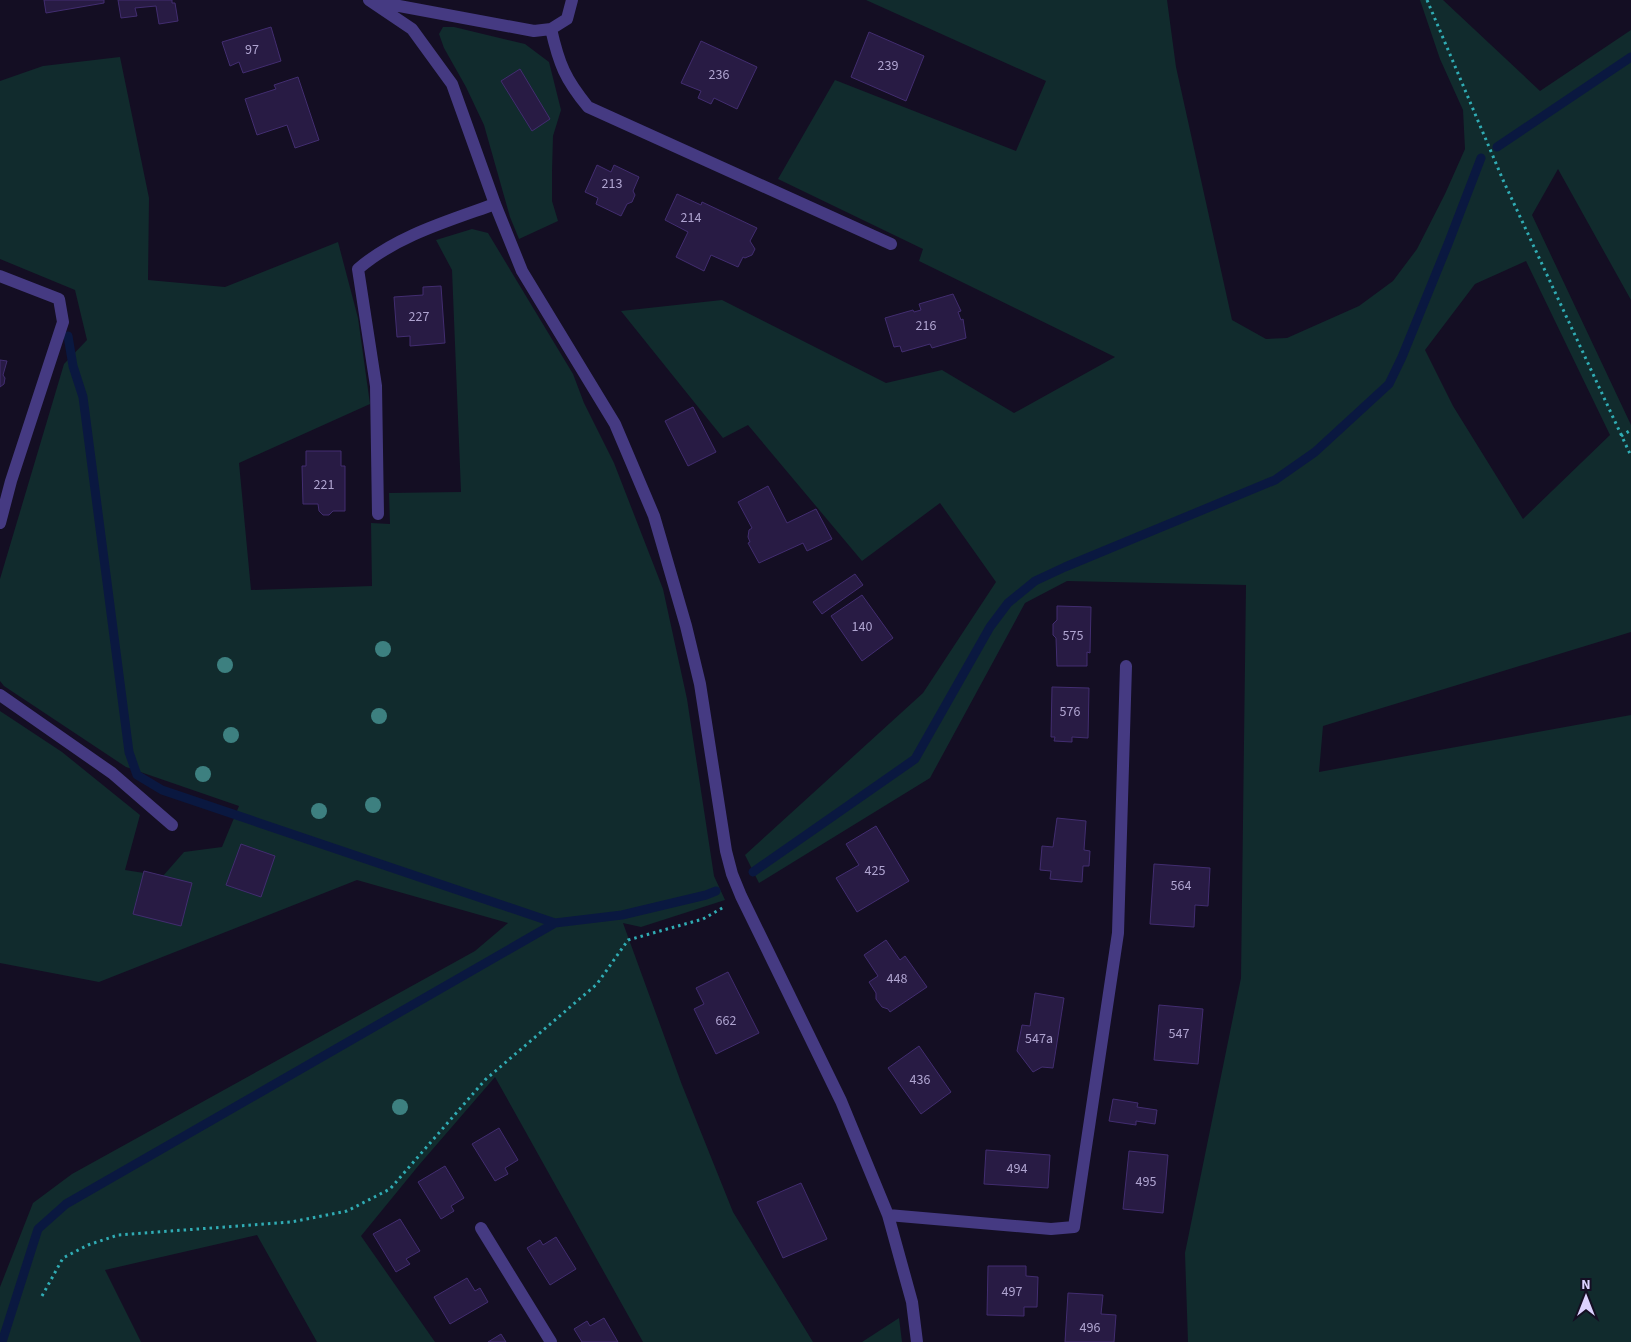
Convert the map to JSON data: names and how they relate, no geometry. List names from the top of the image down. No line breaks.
{"house_numbers":["97","239","236","213","214","227","216","221","140","575","576","425","564","448","662","547","547a","436","494","495","497","496"],"north":"top"}
